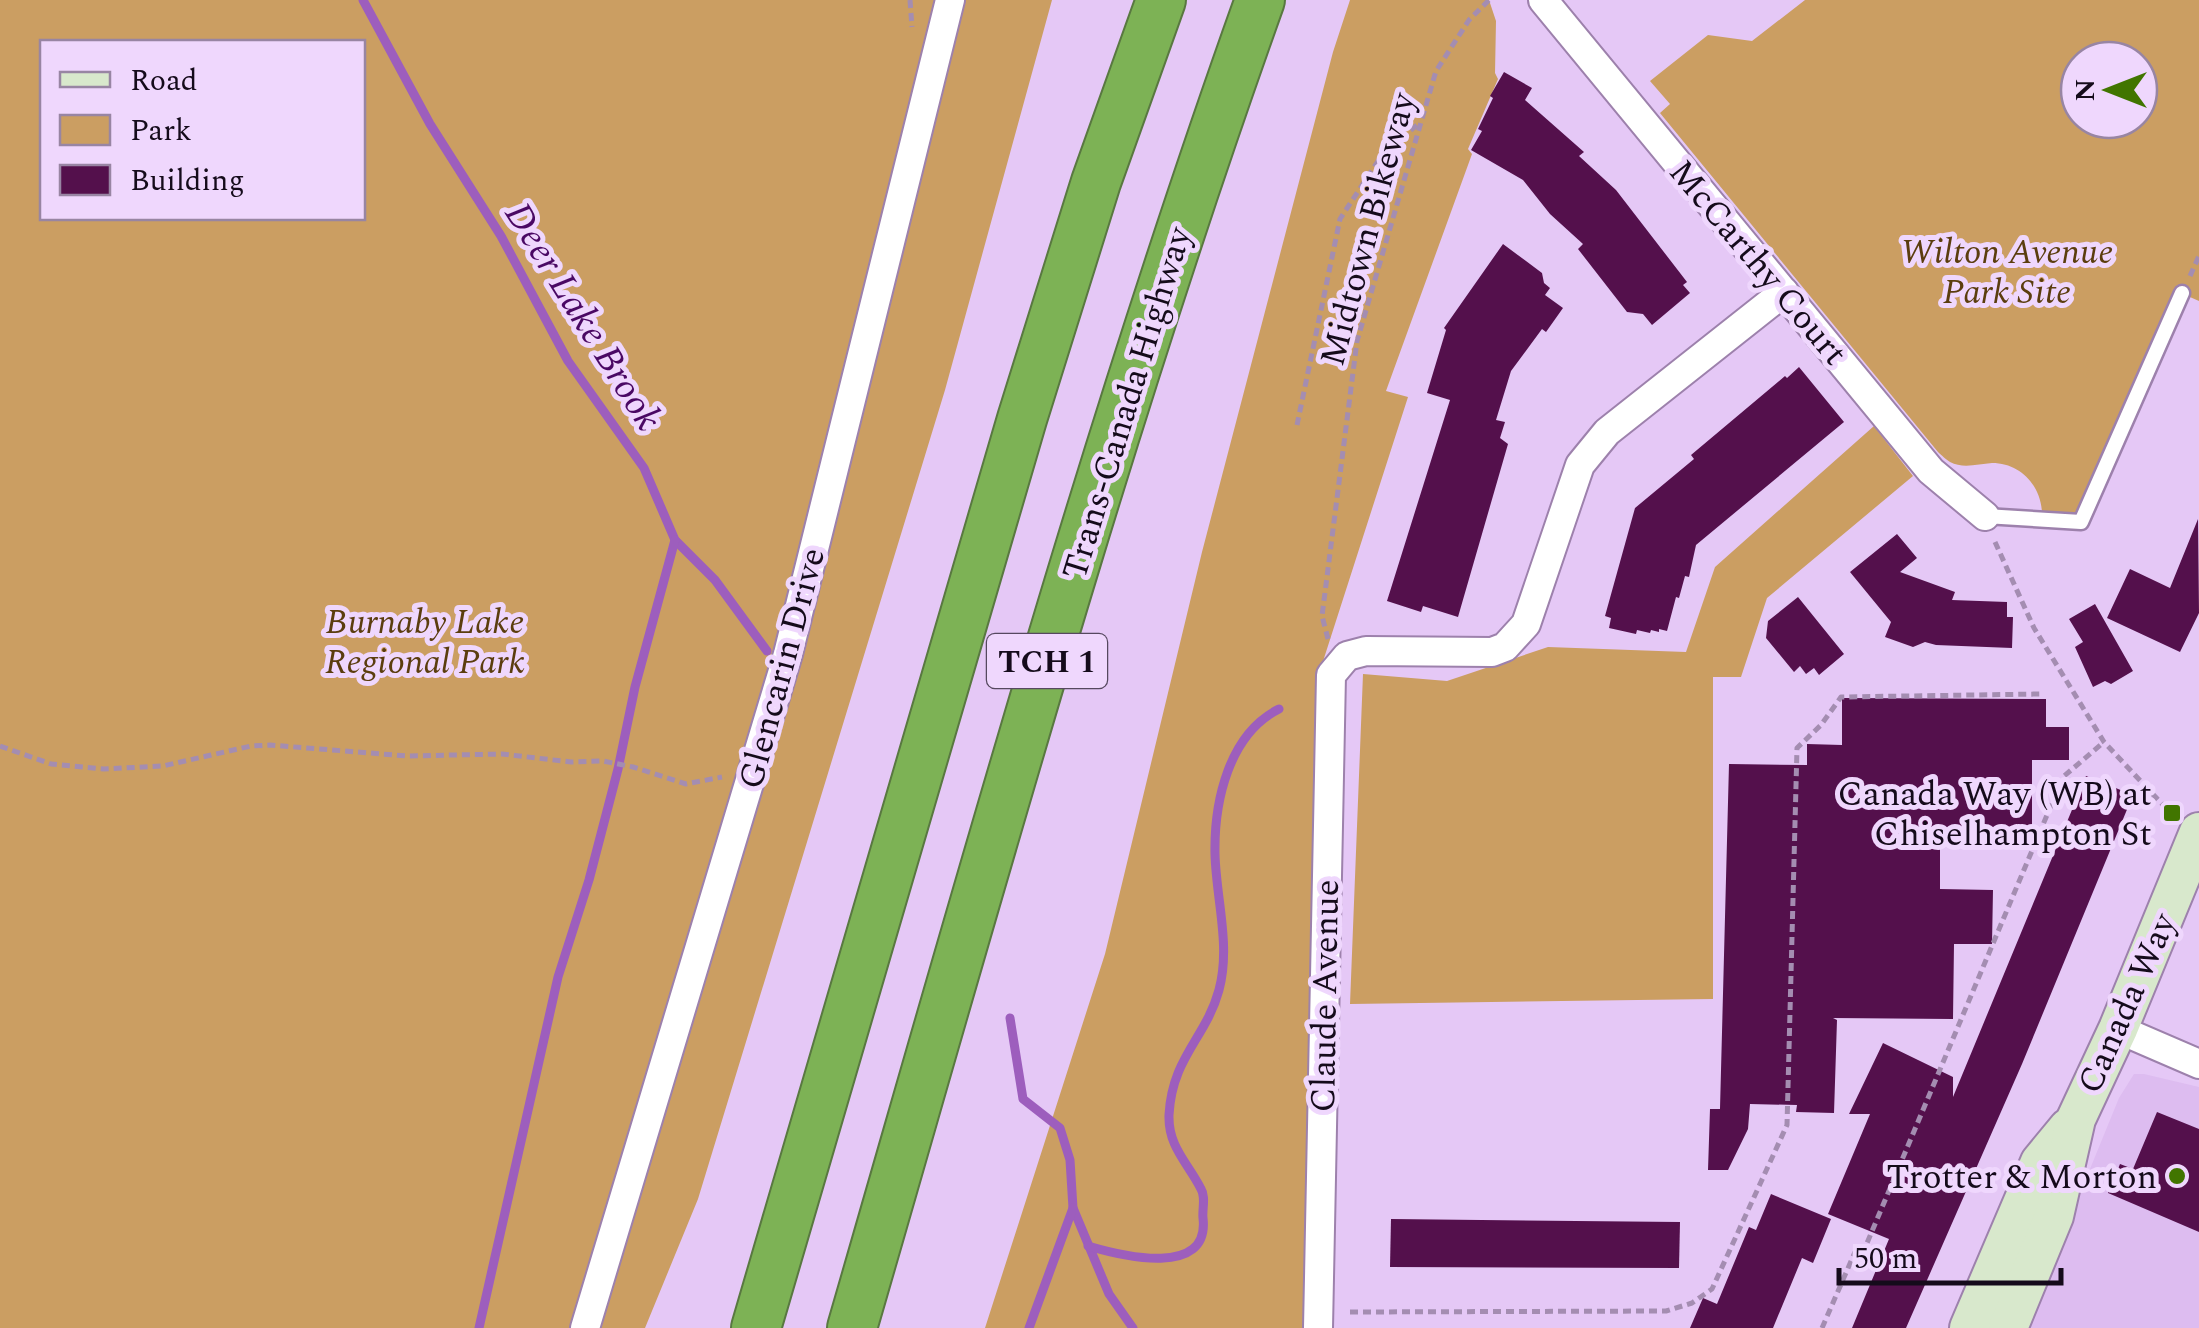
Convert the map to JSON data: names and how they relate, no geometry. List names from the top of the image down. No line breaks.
{"streets":{"highway":["Trans-Canada Highway","TCH 1"],"main road":["Canada Way"],"street":["McCarthy Court","Glencarin Drive","Claude Avenue"],"path":["Midtown Bikeway"]},"crossings":[["Midtown Bikeway","Claude Avenue"]],"water":["Deer Lake Brook"],"parks":["Wilton Avenue Park Site","Burnaby Lake Regional Park"],"places":{"transit":["Canada Way (WB) at Chiselhampton St"],"other":["Trotter & Morton"]},"legend":["Road","Park","Building"],"scale_bar":"50 m","north":"left"}
